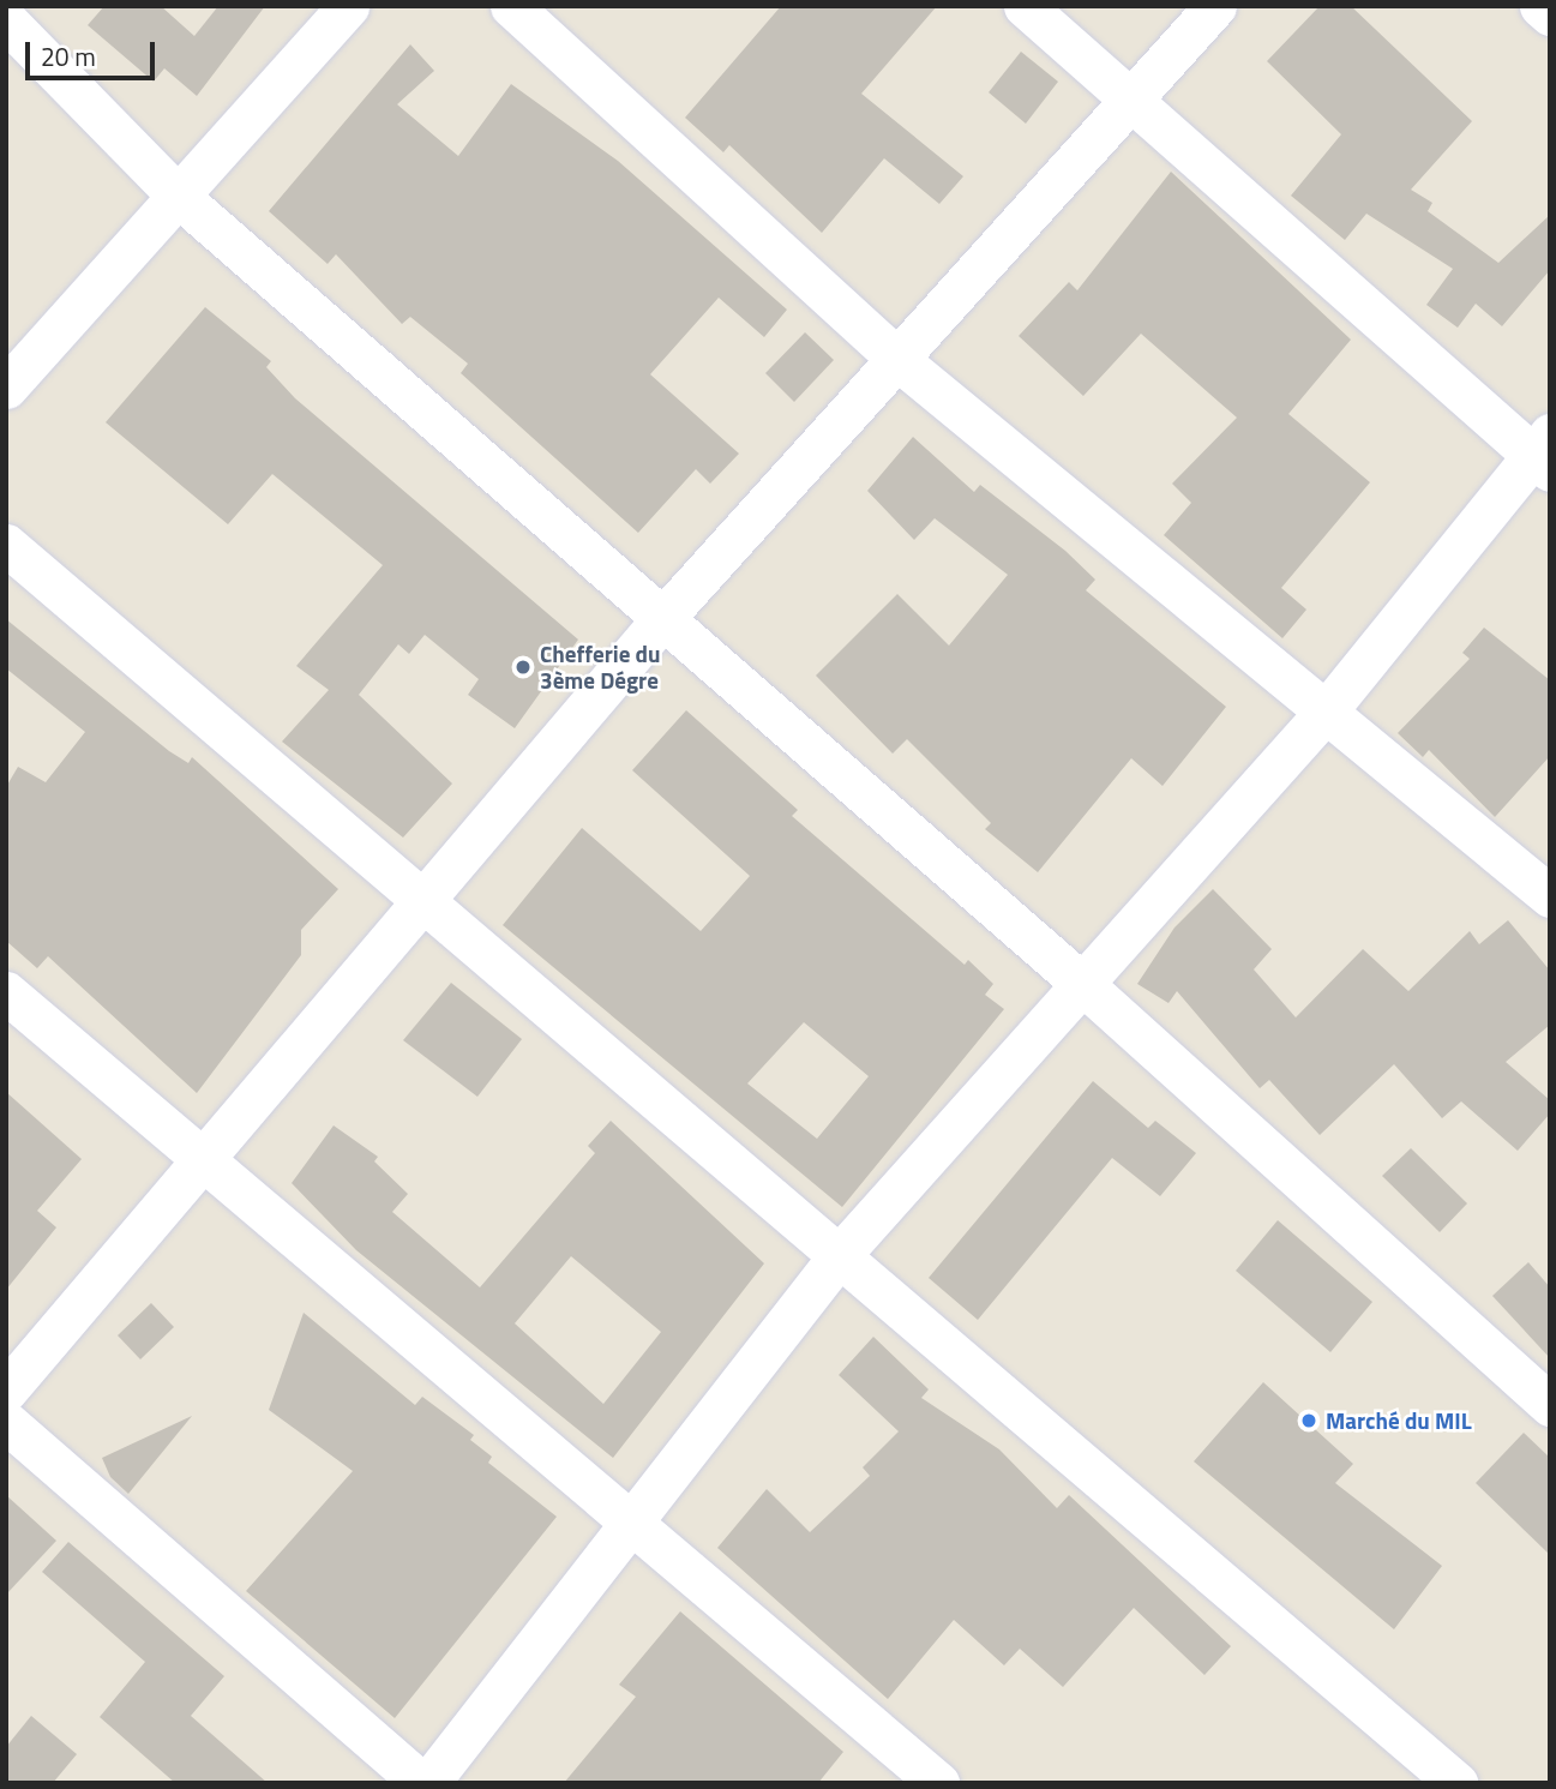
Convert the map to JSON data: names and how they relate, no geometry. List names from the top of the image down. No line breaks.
{"places":["Chefferie du 3ème Dégre","Marché du MIL"],"scale_bar":"20 m"}
